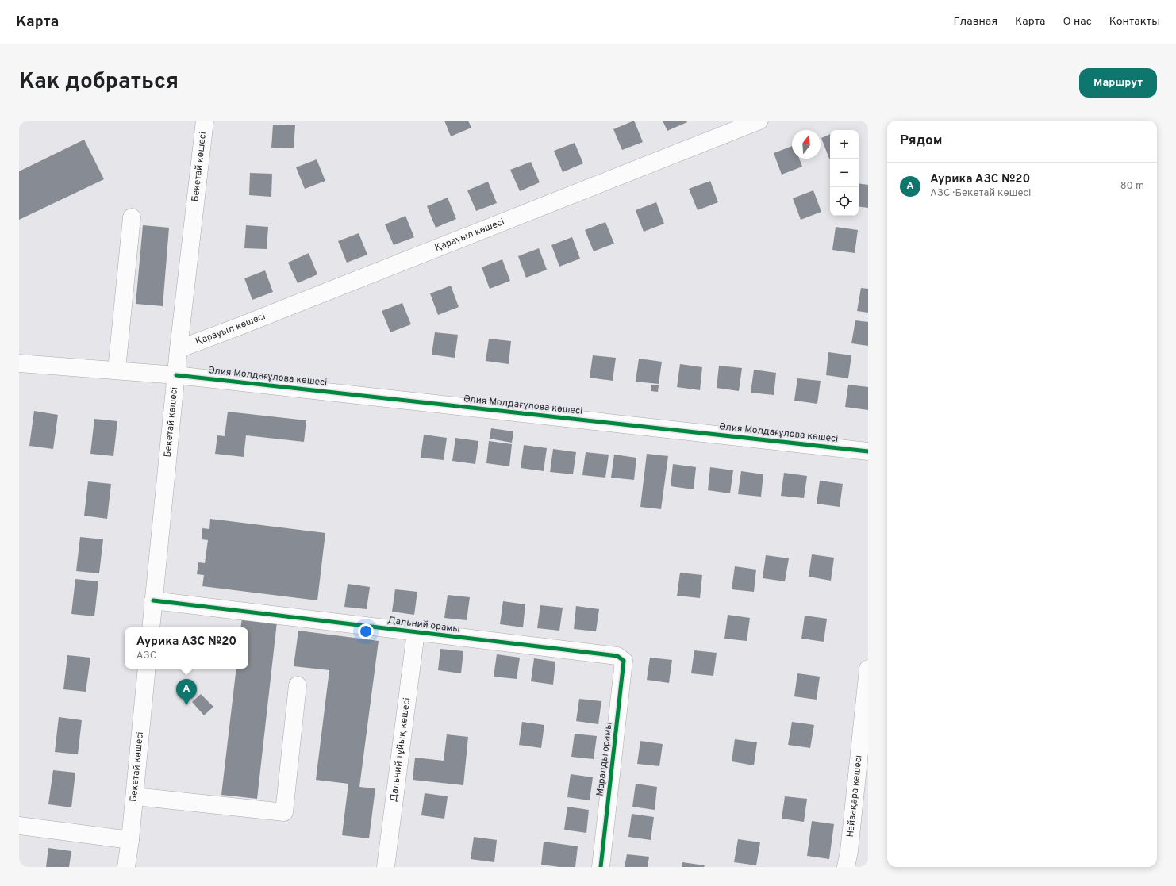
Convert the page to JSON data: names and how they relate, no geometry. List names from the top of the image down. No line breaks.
{"streets":{"street":["Бекетай көшесі","Қарауыл көшесі","Әлия Молдағұлова көшесі","Дальний орамы","Дальний тұйық көшесі","Маралды орамы","Найзақара көшесі"]},"crossings":[["Бекетай көшесі","Қарауыл көшесі"],["Бекетай көшесі","Әлия Молдағұлова көшесі"],["Бекетай көшесі","Дальний орамы"],["Дальний орамы","Дальний тұйық көшесі"],["Дальний орамы","Маралды орамы"]],"north":"top","page":{"header":"Карта","nav":["Главная","Карта","О нас","Контакты"],"title":"Как добраться","buttons":"Маршрут","heading":"Рядом","map_buttons":["+","−"],"list":[{"mark":"A","name":"Аурика АЗС №20","note":"АЗС · Бекетай көшесі","value":"80 m"}],"popup":["Аурика АЗС №20","АЗС"],"pins":"A"}}
